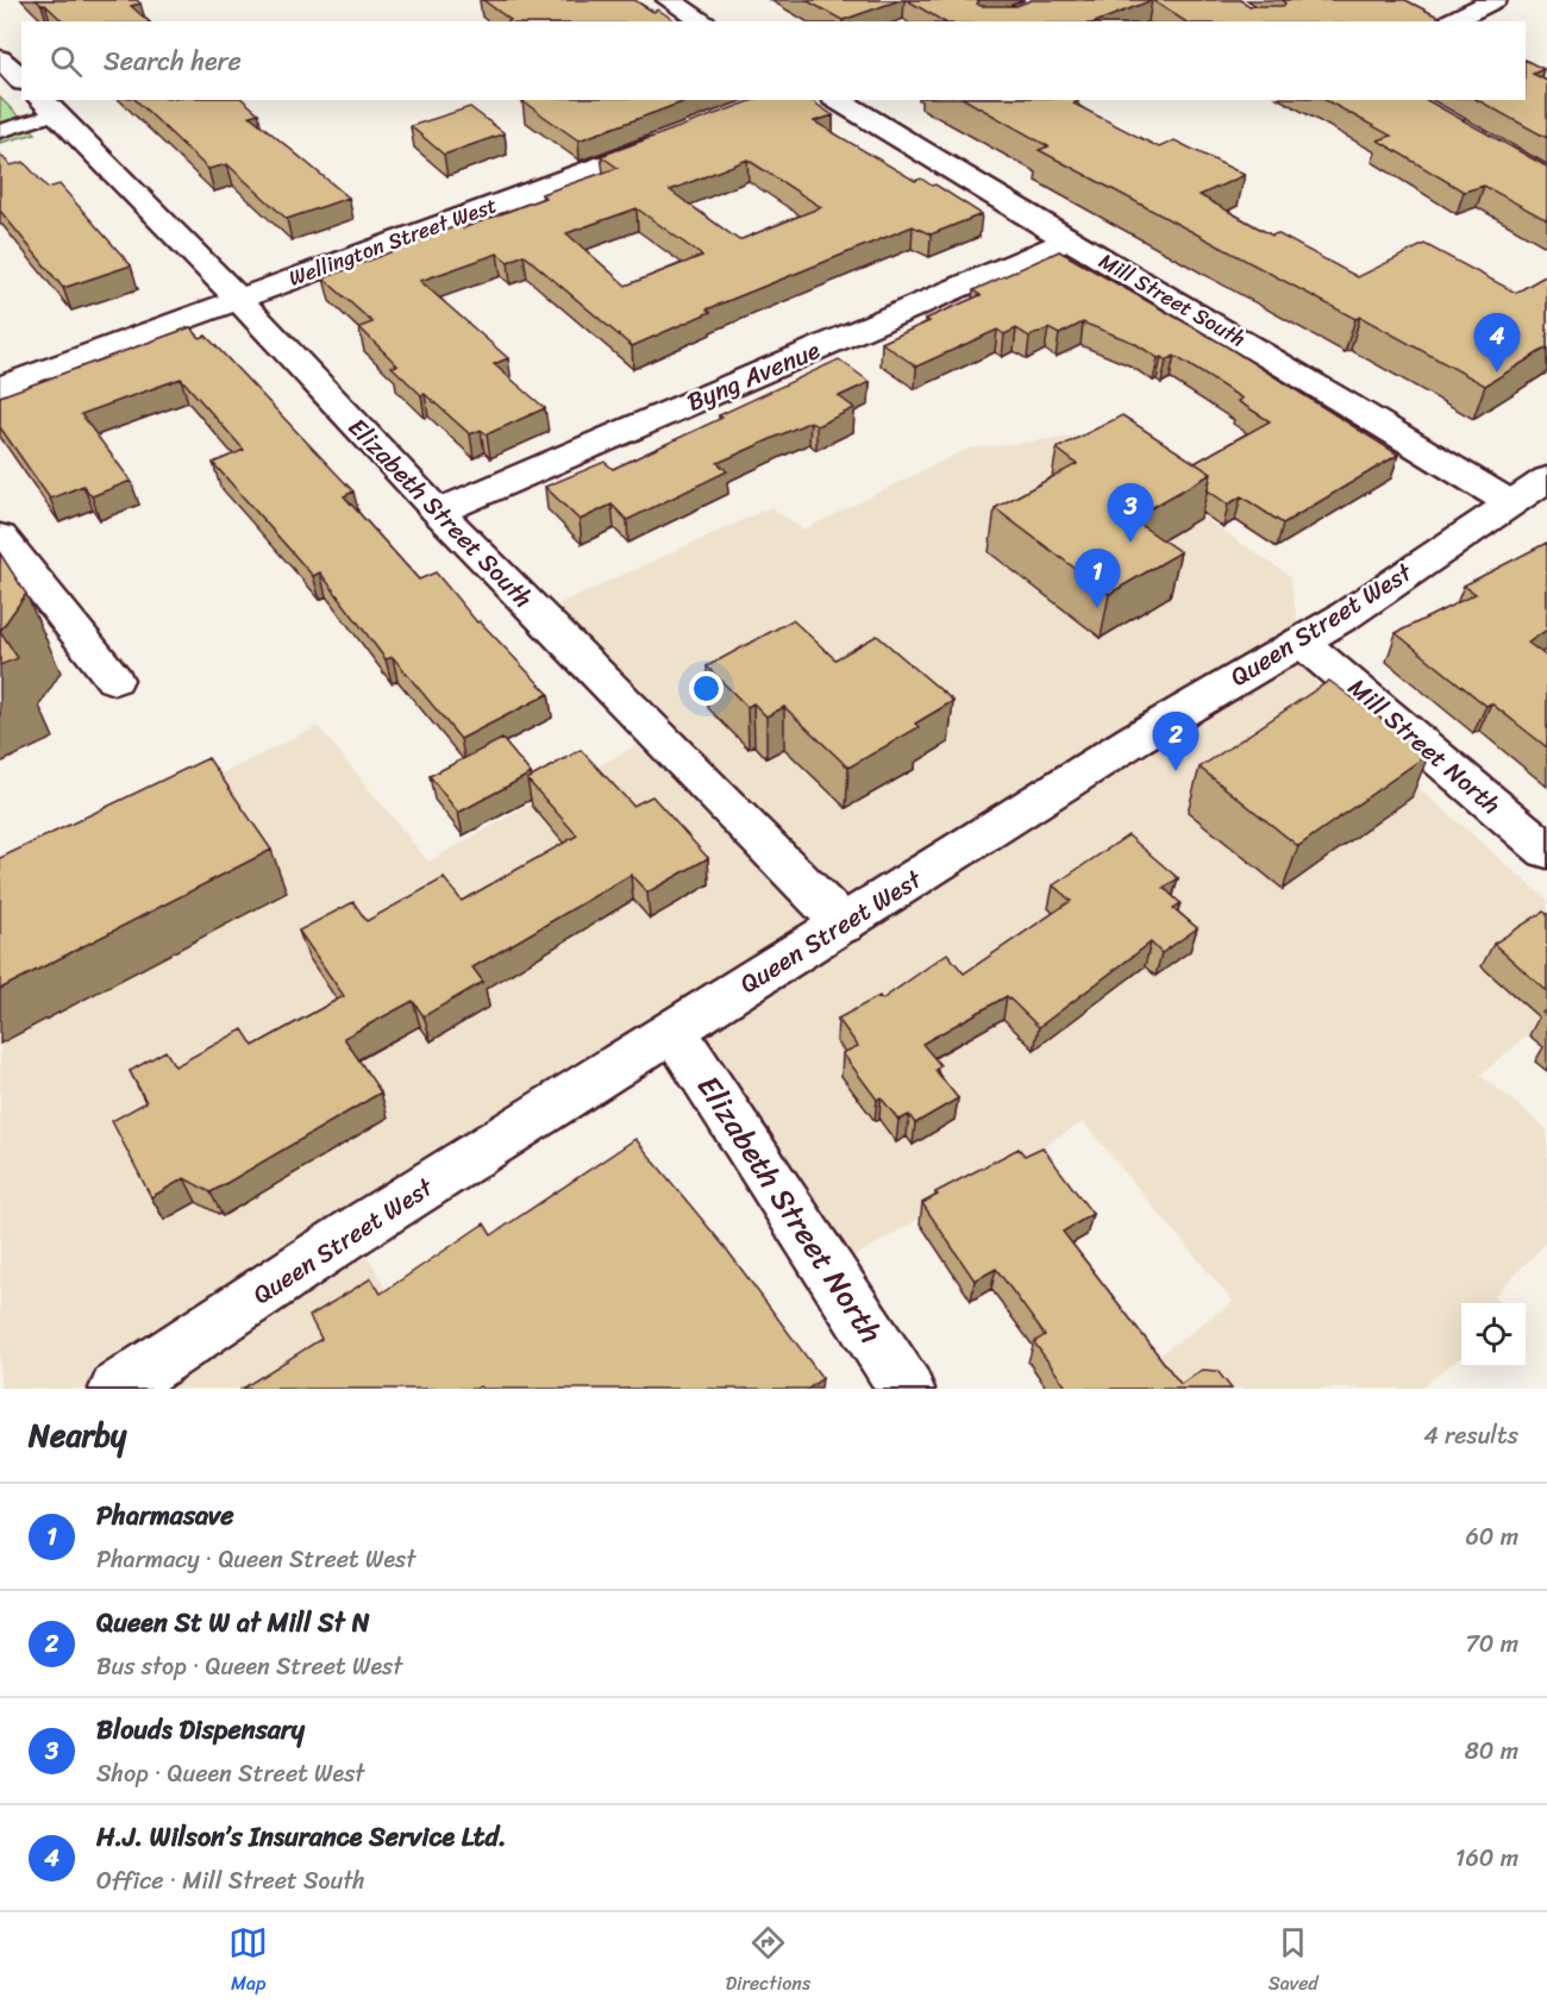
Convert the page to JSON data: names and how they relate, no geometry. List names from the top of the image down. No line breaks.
{"streets":{"street":["Wellington Street West","Mill Street South","Byng Avenue","Elizabeth Street South","Queen Street West","Mill Street North","Elizabeth Street North"]},"crossings":[["Wellington Street West","Elizabeth Street South"],["Mill Street South","Byng Avenue"],["Mill Street South","Queen Street West"],["Byng Avenue","Elizabeth Street South"],["Elizabeth Street South","Queen Street West"],["Queen Street West","Mill Street North"],["Queen Street West","Elizabeth Street North"]],"page":{"search":"Search here","pins":["4","3","1","2"],"heading":["Nearby","4 results"],"list":[{"mark":"1","name":"Pharmasave","note":"Pharmacy · Queen Street West","value":"60 m"},{"mark":"2","name":"Queen St W at Mill St N","note":"Bus stop · Queen Street West","value":"70 m"},{"mark":"3","name":"Blouds Dispensary","note":"Shop · Queen Street West","value":"80 m"},{"mark":"4","name":"H.J. Wilson’s Insurance Service Ltd.","note":"Office · Mill Street South","value":"160 m"}],"nav":["Map","Directions","Saved"]}}
